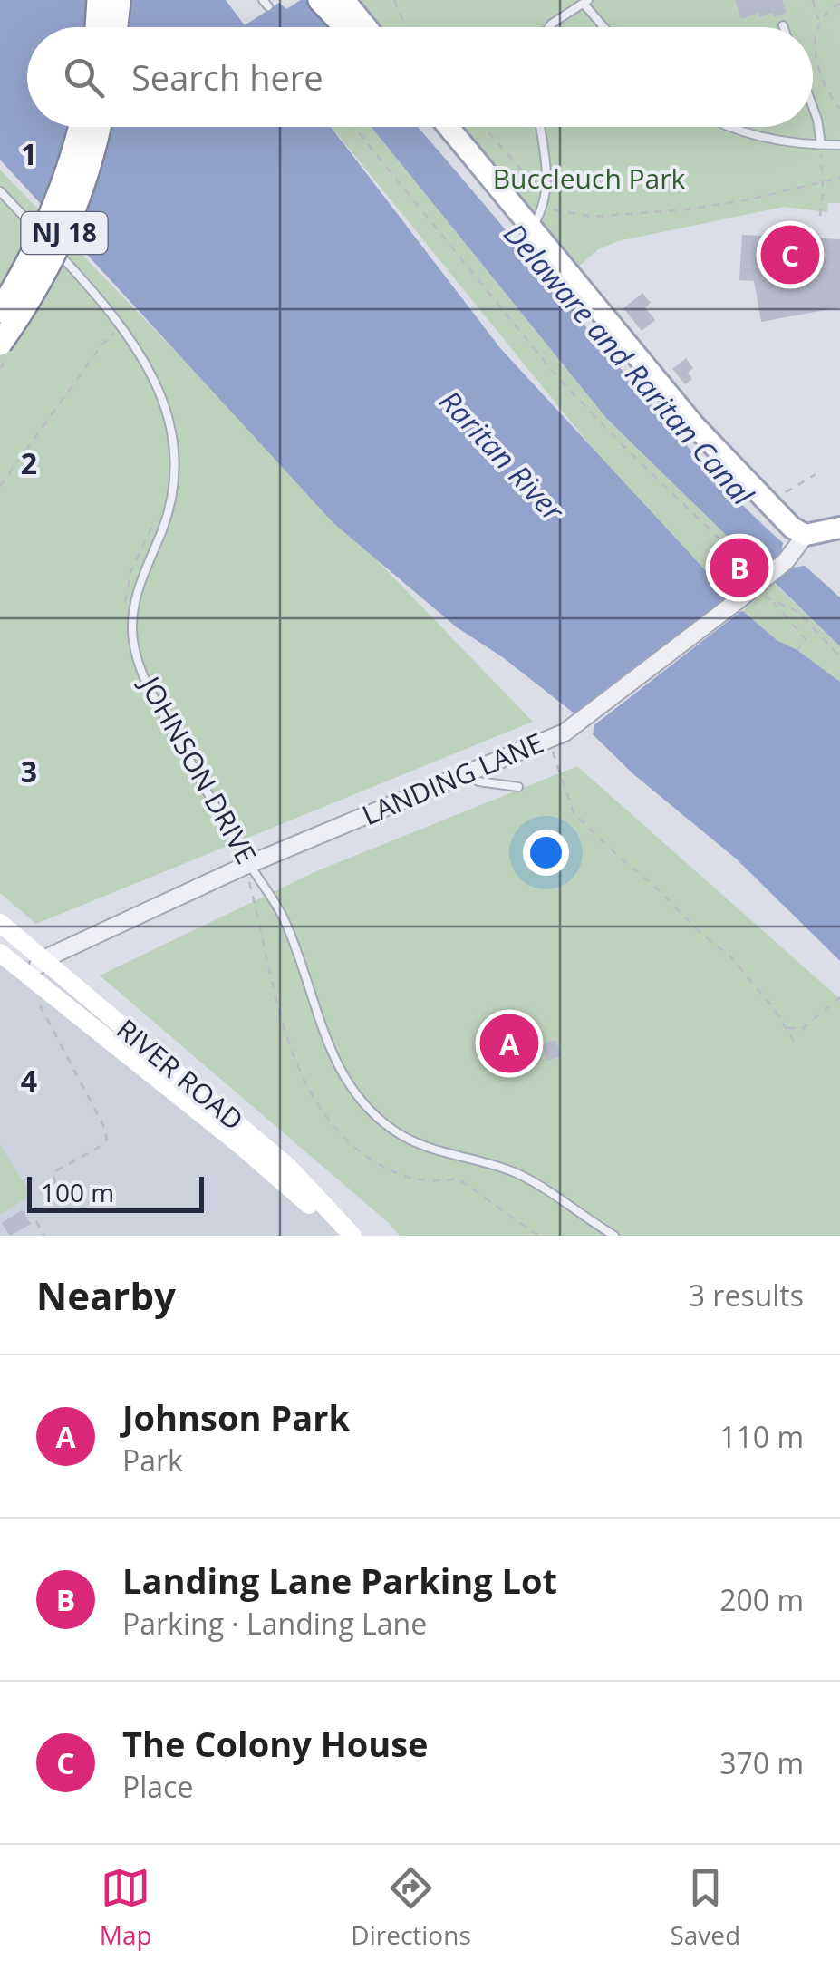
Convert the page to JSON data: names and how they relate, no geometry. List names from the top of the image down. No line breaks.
{"streets":{"highway":["NJ 18"],"main road":["RIVER ROAD"],"street":["LANDING LANE"],"lane":["JOHNSON DRIVE"]},"crossings":[["JOHNSON DRIVE","LANDING LANE"],["LANDING LANE","RIVER ROAD"]],"water":["Delaware and Raritan Canal","Raritan River"],"parks":["Buccleuch Park"],"scale_bar":"100 m","page":{"search":"Search here","pins":["C","B","A"],"scale":"100 m","heading":["Nearby","3 results"],"list":[{"mark":"A","name":"Johnson Park","note":"Park","value":"110 m"},{"mark":"B","name":"Landing Lane Parking Lot","note":"Parking · Landing Lane","value":"200 m"},{"mark":"C","name":"The Colony House","note":"Place","value":"370 m"}],"nav":["Map","Directions","Saved"]},"grid":{"rows":["1","2","3","4"]}}
